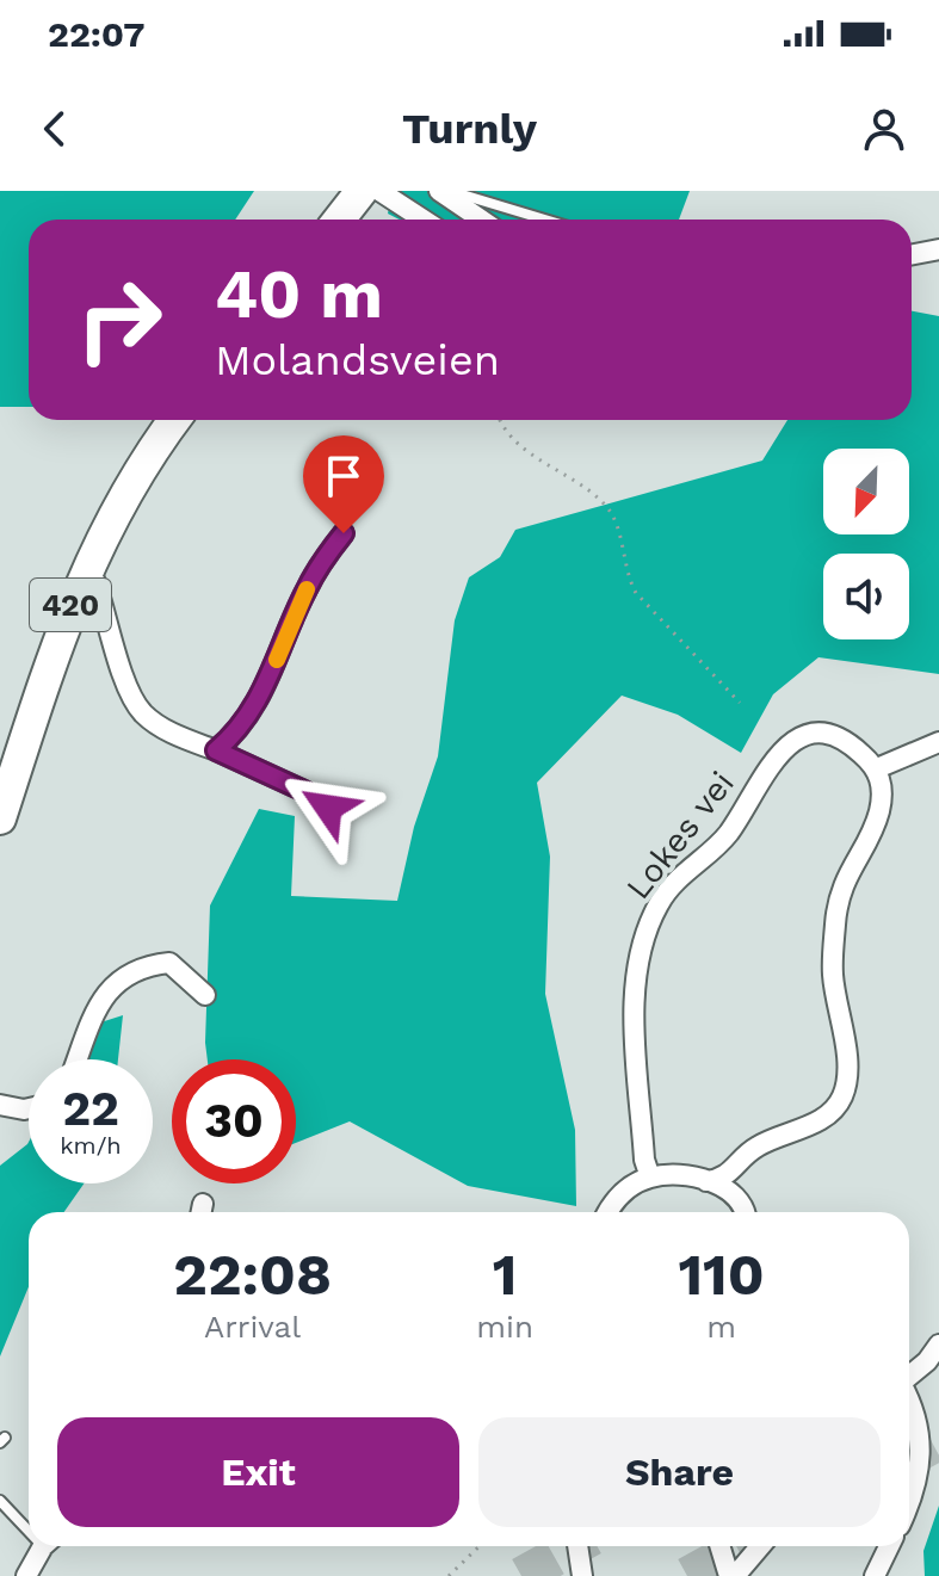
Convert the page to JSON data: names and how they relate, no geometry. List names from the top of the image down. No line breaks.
{"streets":{"main road":["420"],"street":["Lokes vei"]},"north":"bottom left","page":{"status":"22:07","header":"Turnly","turn":["40 m","Molandsveien"],"speed":"22 km/h","limit":"30","eta":["22:08","Arrival","1","min","110","m"],"buttons":["Exit","Share"]}}
